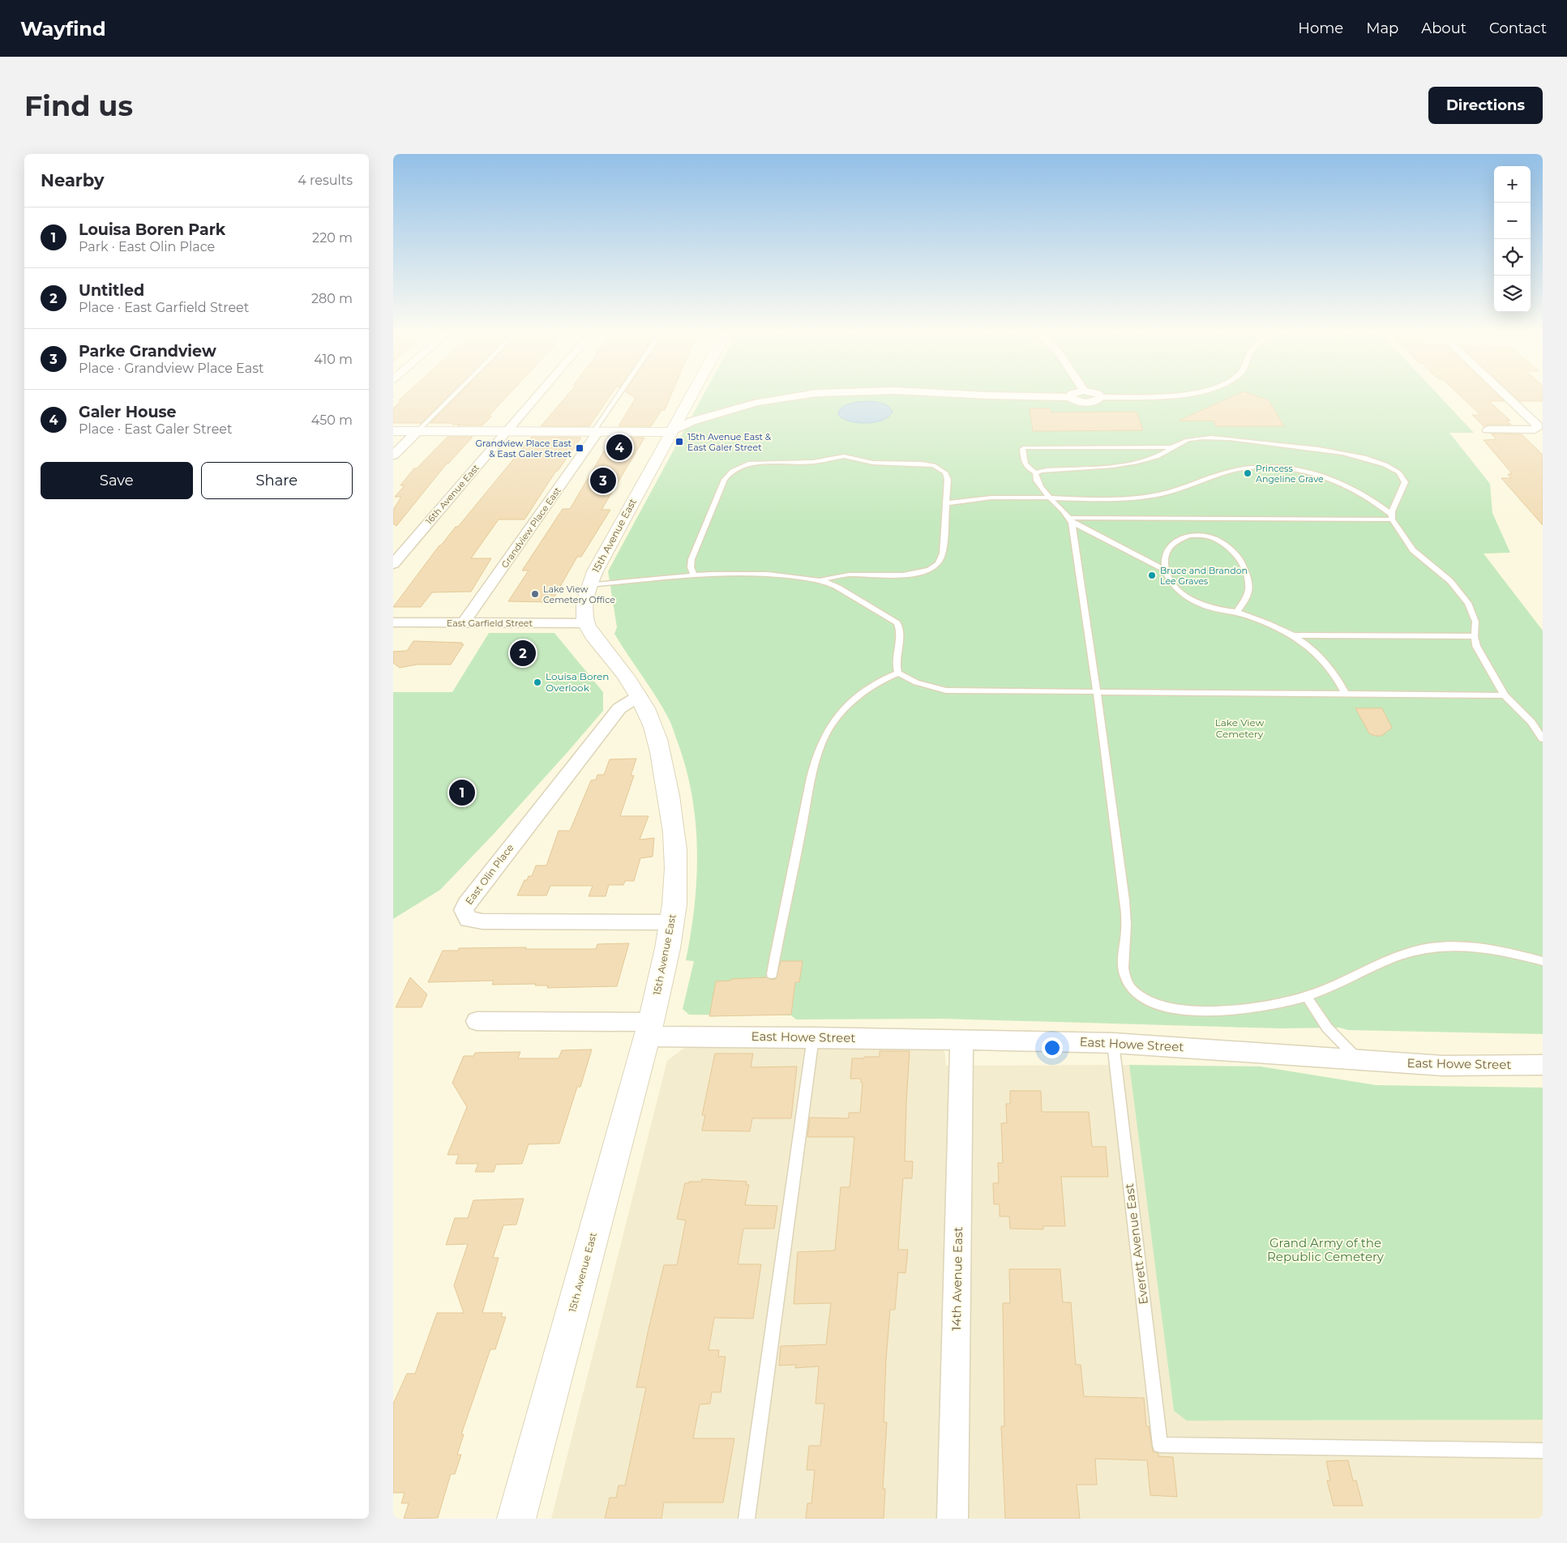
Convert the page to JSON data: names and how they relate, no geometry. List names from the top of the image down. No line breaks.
{"streets":{"street":["16th Avenue East","Grandview Place East","15th Avenue East","East Garfield Street","East Olin Place","East Howe Street","14th Avenue East"],"lane":["Everett Avenue East"]},"crossings":[["Grandview Place East","East Garfield Street"],["15th Avenue East","East Garfield Street"],["15th Avenue East","East Olin Place"],["15th Avenue East","East Howe Street"],["East Howe Street","Everett Avenue East"],["East Howe Street","14th Avenue East"]],"parks":["Lake View Cemetery","Grand Army of the Republic Cemetery"],"places":{"transit":["15th Avenue East & East Galer Street","Grandview Place East & East Galer Street"],"other":["Princess Angeline Grave","Bruce and Brandon Lee Graves","Lake View Cemetery Office","Louisa Boren Overlook"]},"page":{"header":"Wayfind","nav":["Home","Map","About","Contact"],"buttons":["Directions",["Save","Share"]],"title":"Find us","heading":["Nearby","4 results"],"map_buttons":["+","−"],"list":[{"mark":"1","name":"Louisa Boren Park","note":"Park · East Olin Place","value":"220 m"},{"mark":"2","name":"Untitled","note":"Place · East Garfield Street","value":"280 m"},{"mark":"3","name":"Parke Grandview","note":"Place · Grandview Place East","value":"410 m"},{"mark":"4","name":"Galer House","note":"Place · East Galer Street","value":"450 m"}],"pins":["4","3","2","1"]}}
